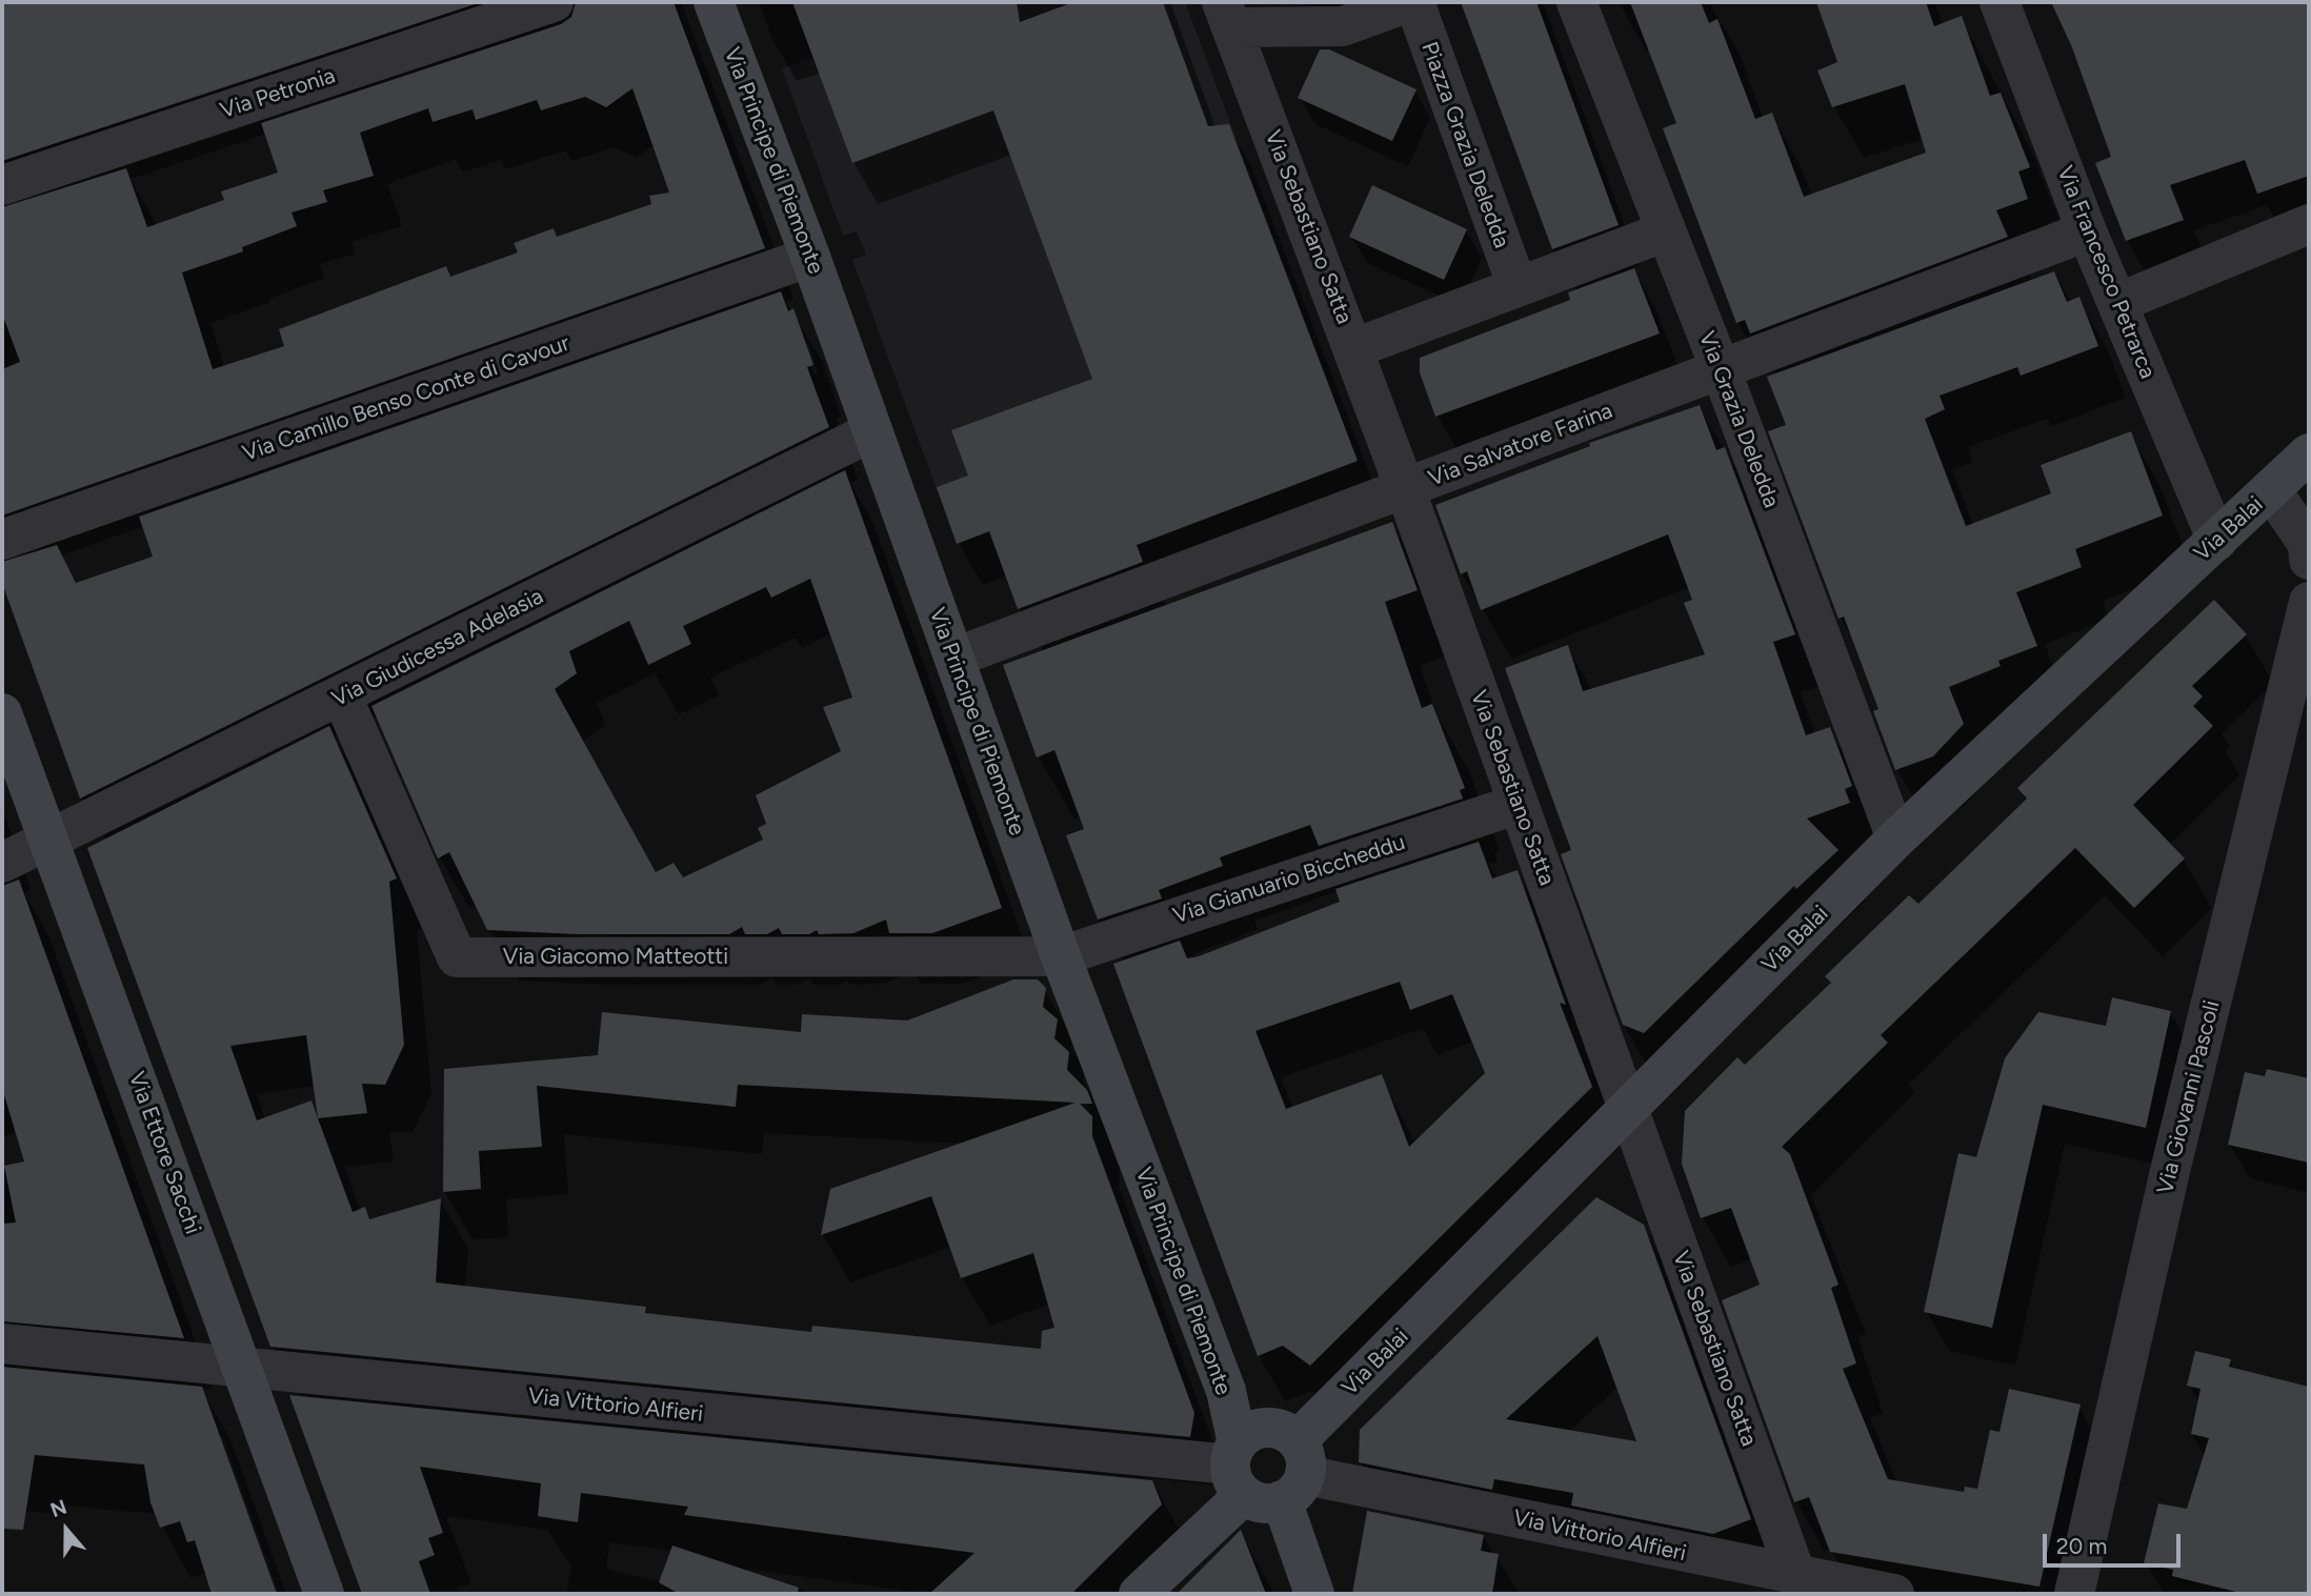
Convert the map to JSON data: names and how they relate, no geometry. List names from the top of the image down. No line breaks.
{"streets":{"street":["Via Petronia","Piazza Grazia Deledda","Via Principe di Piemonte","Via Sebastiano Satta","Via Francesco Petrarca","Via Camillo Benso Conte di Cavour","Via Grazia Deledda","Via Salvatore Farina","Via Balai","Via Giudicessa Adelasia","Via Gianuario Biccheddu","Via Giacomo Matteotti","Via Giovanni Pascoli","Via Ettore Sacchi","Via Vittorio Alfieri"]},"crossings":[["Piazza Grazia Deledda","Via Sebastiano Satta"],["Via Principe di Piemonte","Via Camillo Benso Conte di Cavour"],["Via Principe di Piemonte","Via Salvatore Farina"],["Via Principe di Piemonte","Via Balai"],["Via Principe di Piemonte","Via Giudicessa Adelasia"],["Via Principe di Piemonte","Via Gianuario Biccheddu"],["Via Principe di Piemonte","Via Giacomo Matteotti"],["Via Principe di Piemonte","Via Vittorio Alfieri"],["Via Sebastiano Satta","Via Salvatore Farina"],["Via Sebastiano Satta","Via Balai"],["Via Sebastiano Satta","Via Gianuario Biccheddu"],["Via Sebastiano Satta","Via Vittorio Alfieri"],["Via Francesco Petrarca","Via Salvatore Farina"],["Via Francesco Petrarca","Via Balai"],["Via Grazia Deledda","Via Salvatore Farina"],["Via Grazia Deledda","Via Balai"],["Via Balai","Via Vittorio Alfieri"],["Via Giudicessa Adelasia","Via Giacomo Matteotti"],["Via Giudicessa Adelasia","Via Ettore Sacchi"],["Via Gianuario Biccheddu","Via Giacomo Matteotti"],["Via Ettore Sacchi","Via Vittorio Alfieri"]],"scale_bar":"20 m","north":"top"}
